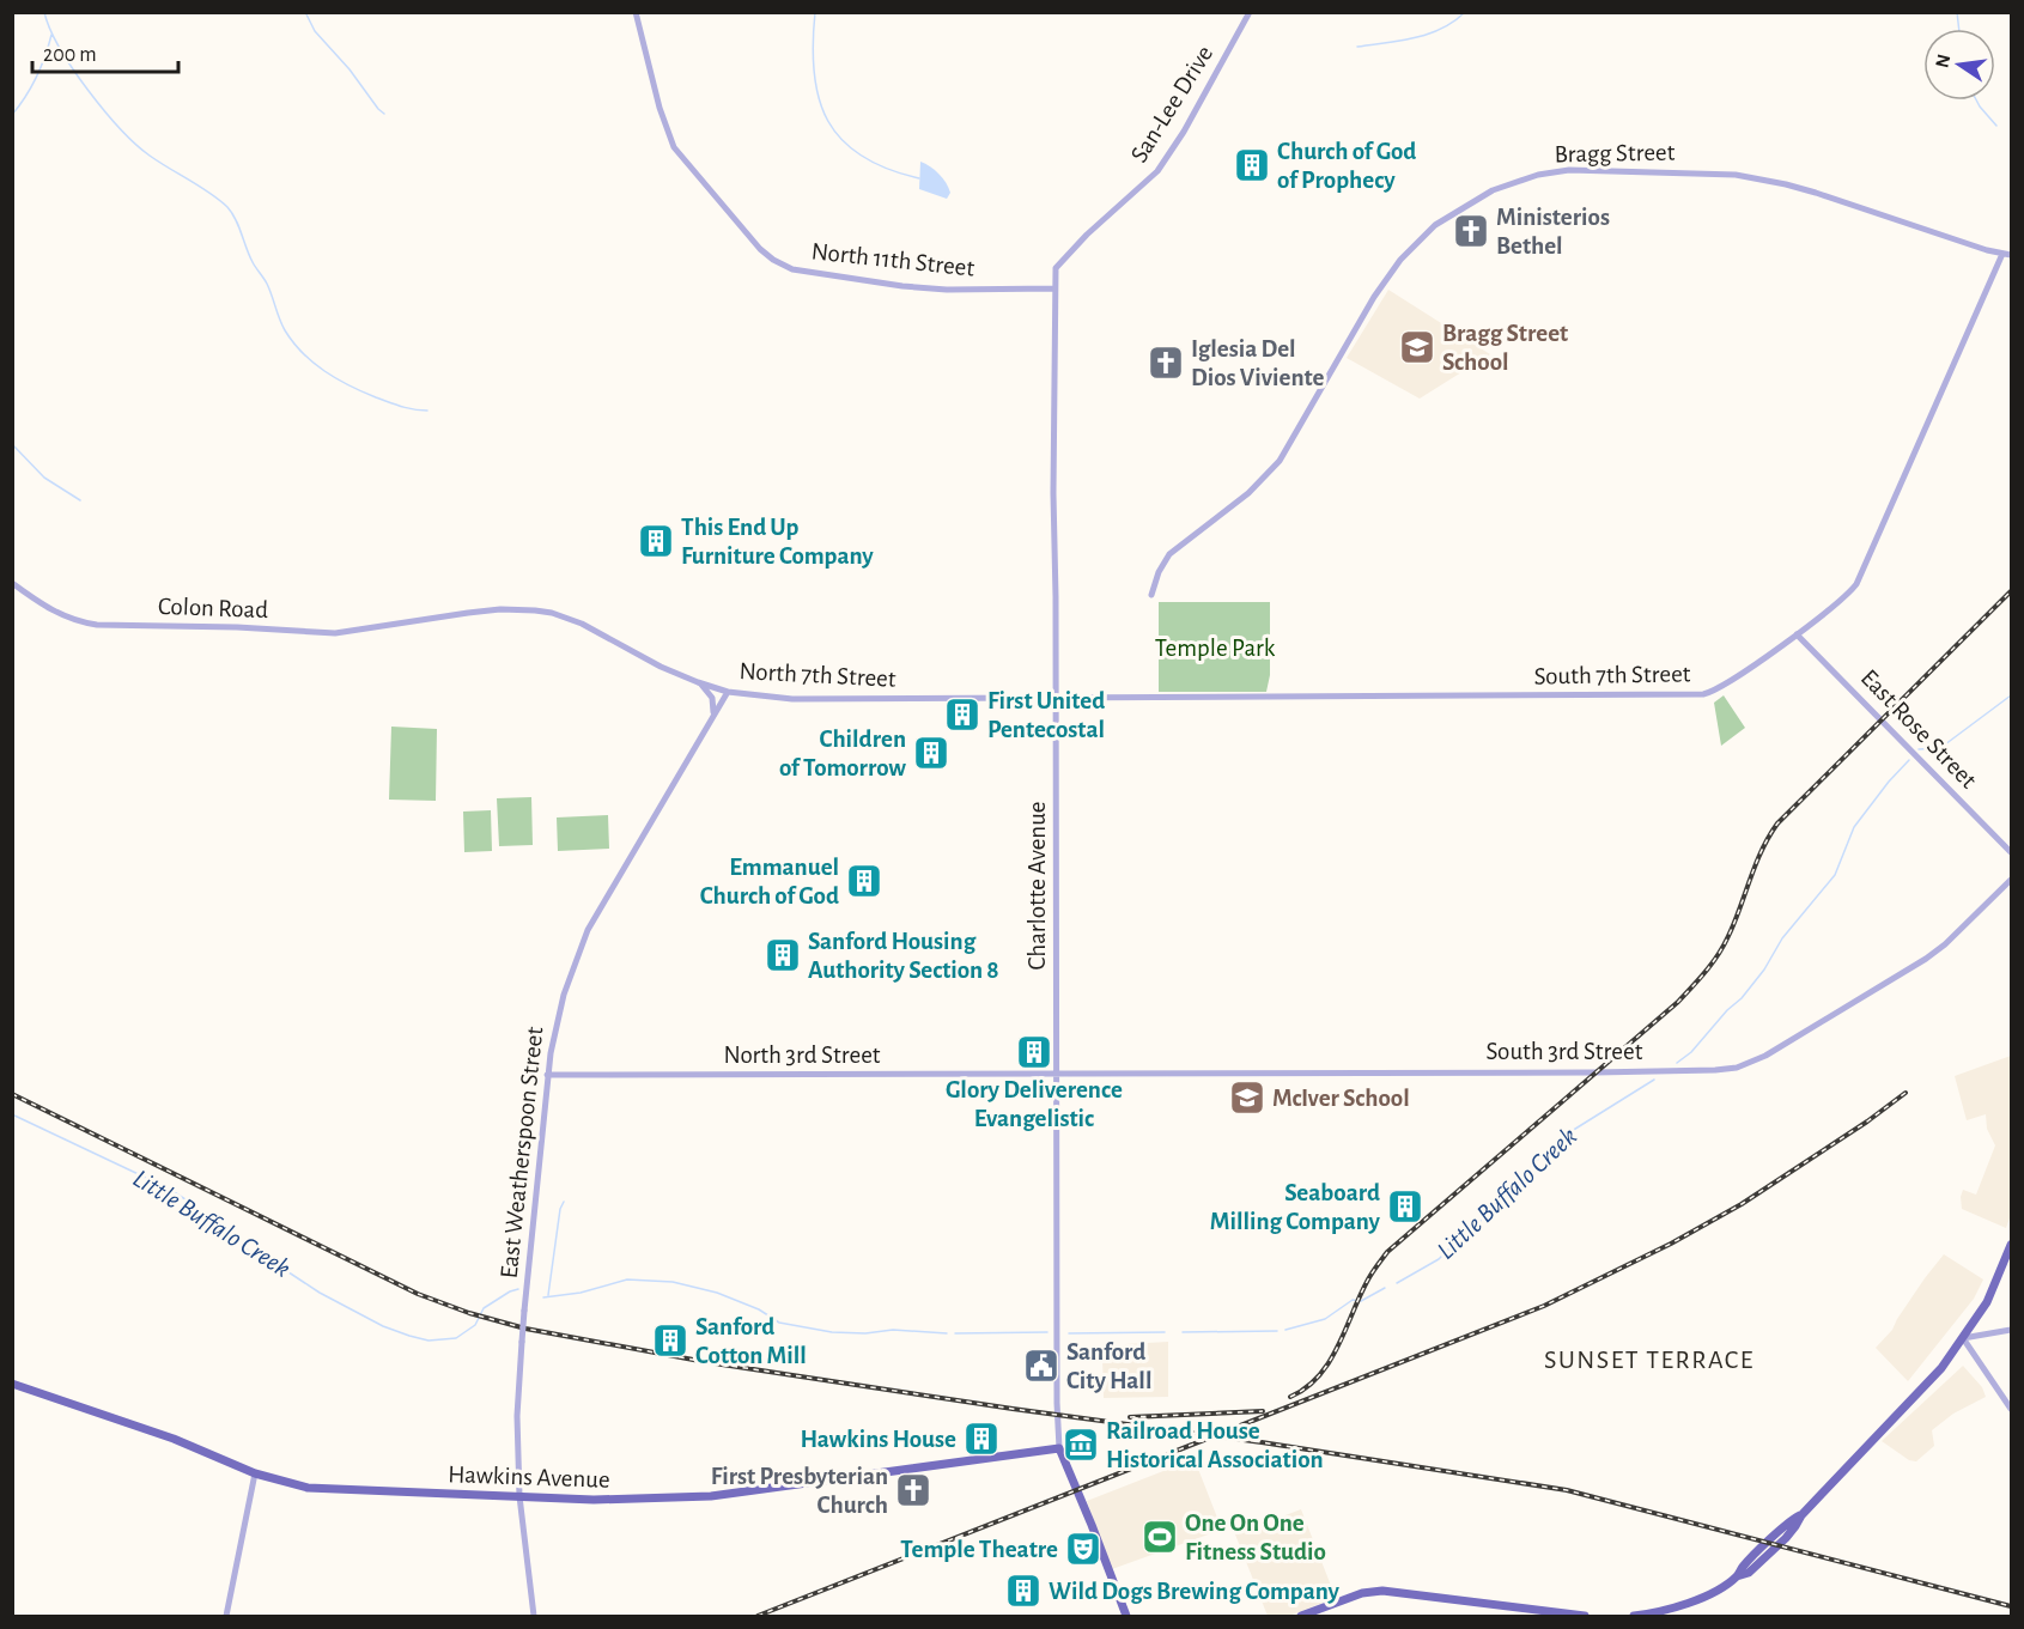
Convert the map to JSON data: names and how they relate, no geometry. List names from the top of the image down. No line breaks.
{"streets":{"main road":["Charlotte Avenue","Hawkins Avenue"],"street":["San-Lee Drive","Bragg Street","North 11th Street","Colon Road","North 7th Street","South 7th Street","East Rose Street","South 3rd Street","North 3rd Street","East Weatherspoon Street"]},"crossings":[["San-Lee Drive","Charlotte Avenue"],["Bragg Street","South 7th Street"],["North 11th Street","Charlotte Avenue"],["Colon Road","North 7th Street"],["North 7th Street","South 7th Street"],["North 7th Street","Charlotte Avenue"],["North 7th Street","East Weatherspoon Street"],["South 7th Street","East Rose Street"],["South 7th Street","Charlotte Avenue"],["Charlotte Avenue","South 3rd Street"],["Charlotte Avenue","North 3rd Street"],["Charlotte Avenue","Hawkins Avenue"],["South 3rd Street","North 3rd Street"],["North 3rd Street","East Weatherspoon Street"],["East Weatherspoon Street","Hawkins Avenue"]],"districts":["SUNSET TERRACE"],"water":["Little Buffalo Creek"],"parks":["Temple Park"],"places":{"building":["Church of God of Prophecy","This End Up Furniture Company","First United Pentecostal","Children of Tomorrow","Emmanuel Church of God","Sanford Housing Authority Section 8","Glory Deliverence Evangelistic","Seaboard Milling Company","Sanford Cotton Mill","Hawkins House","Wild Dogs Brewing Company"],"church":["Ministerios Bethel","Iglesia Del Dios Viviente","First Presbyterian Church"],"school or university":["Bragg Street School","McIver School"],"public building":["Sanford City Hall"],"museum":["Railroad House Historical Association"],"sports":["One On One Fitness Studio"],"theatre":["Temple Theatre"]},"scale_bar":"200 m","north":"left"}
